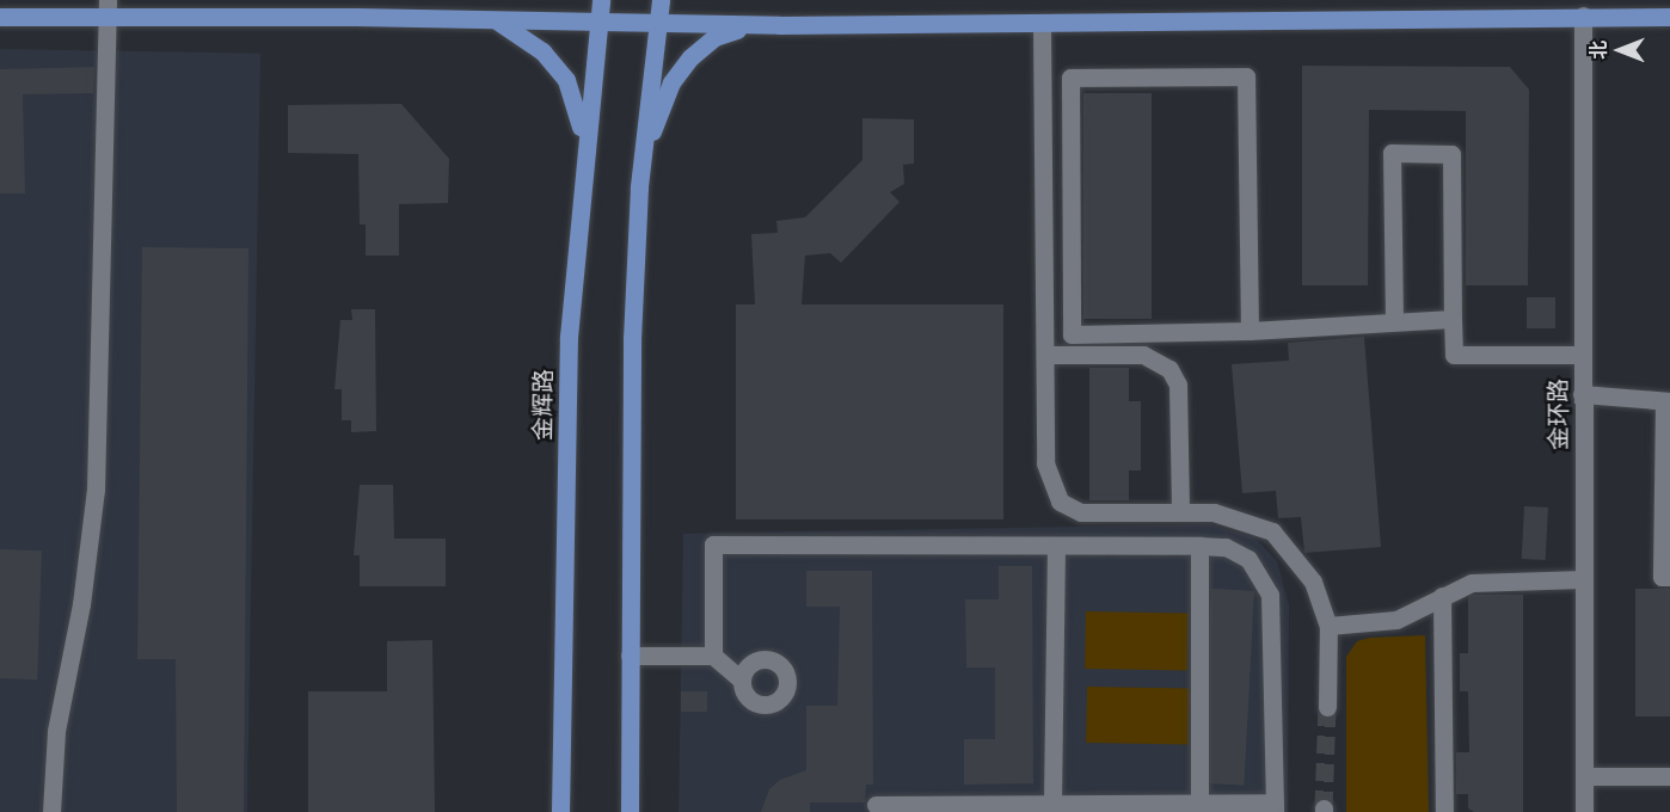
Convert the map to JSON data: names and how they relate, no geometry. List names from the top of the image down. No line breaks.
{"streets":{"main road":["金辉路"],"street":["金环路"]},"north":"left"}
